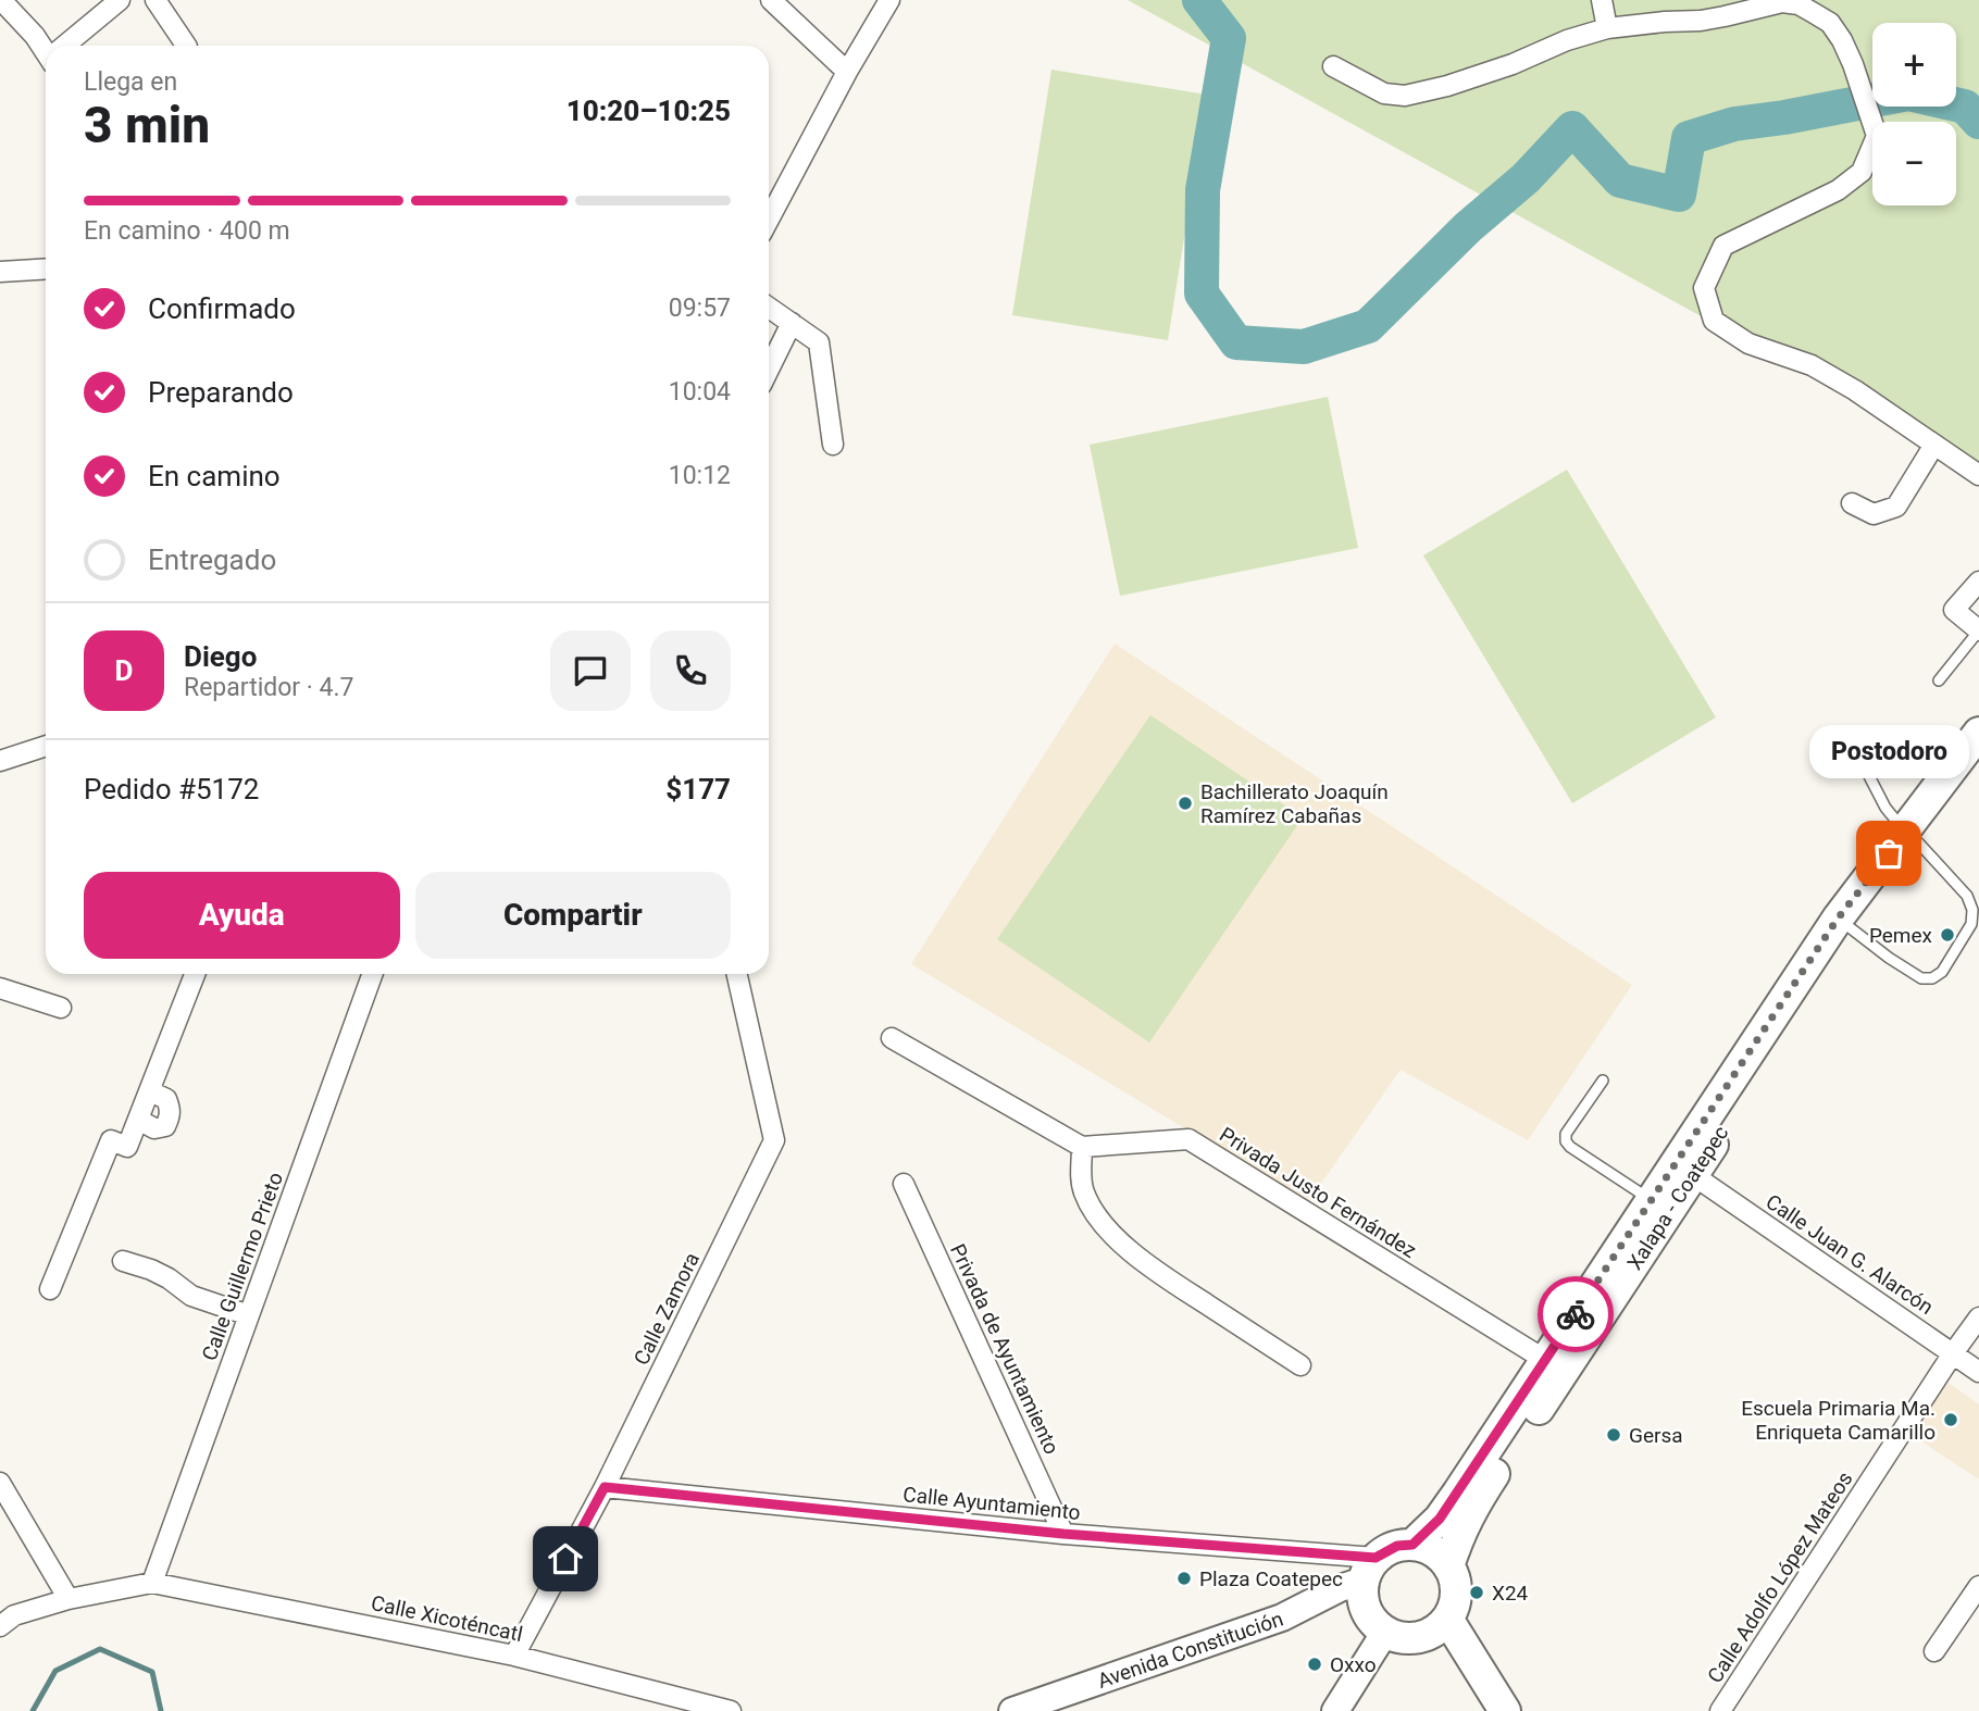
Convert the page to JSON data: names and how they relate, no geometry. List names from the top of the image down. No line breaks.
{"streets":{"main road":["Xalapa - Coatepec","Avenida Constitución"],"street":["Privada Justo Fernández","Calle Juan G. Alarcón","Calle Guillermo Prieto","Calle Zamora","Privada de Ayuntamiento","Calle Ayuntamiento","Calle Adolfo López Mateos","Calle Xicoténcatl"]},"crossings":[["Privada Justo Fernández","Xalapa - Coatepec"],["Xalapa - Coatepec","Calle Juan G. Alarcón"],["Xalapa - Coatepec","Calle Ayuntamiento"],["Xalapa - Coatepec","Avenida Constitución"],["Calle Juan G. Alarcón","Calle Adolfo López Mateos"],["Calle Guillermo Prieto","Calle Xicoténcatl"],["Calle Zamora","Calle Ayuntamiento"],["Calle Zamora","Calle Xicoténcatl"],["Privada de Ayuntamiento","Calle Ayuntamiento"],["Calle Ayuntamiento","Avenida Constitución"]],"places":["Bachillerato Joaquín Ramírez Cabañas","Postodoro","Pemex","Escuela Primaria Ma. Enriqueta Camarillo","Gersa","Plaza Coatepec","X24","Oxxo"],"page":{"map_buttons":["+","−"],"heading":["3 min","Llega en","10:20–10:25"],"panel":["Diego","Repartidor · 4.7","Pedido #5172","$177"],"bar":"En camino · 400 m","list":[["Confirmado","09:57"],["Preparando","10:04"],["En camino","10:12"],"Entregado"],"round":"D","bubble":"Postodoro","buttons":["Ayuda","Compartir"]}}
